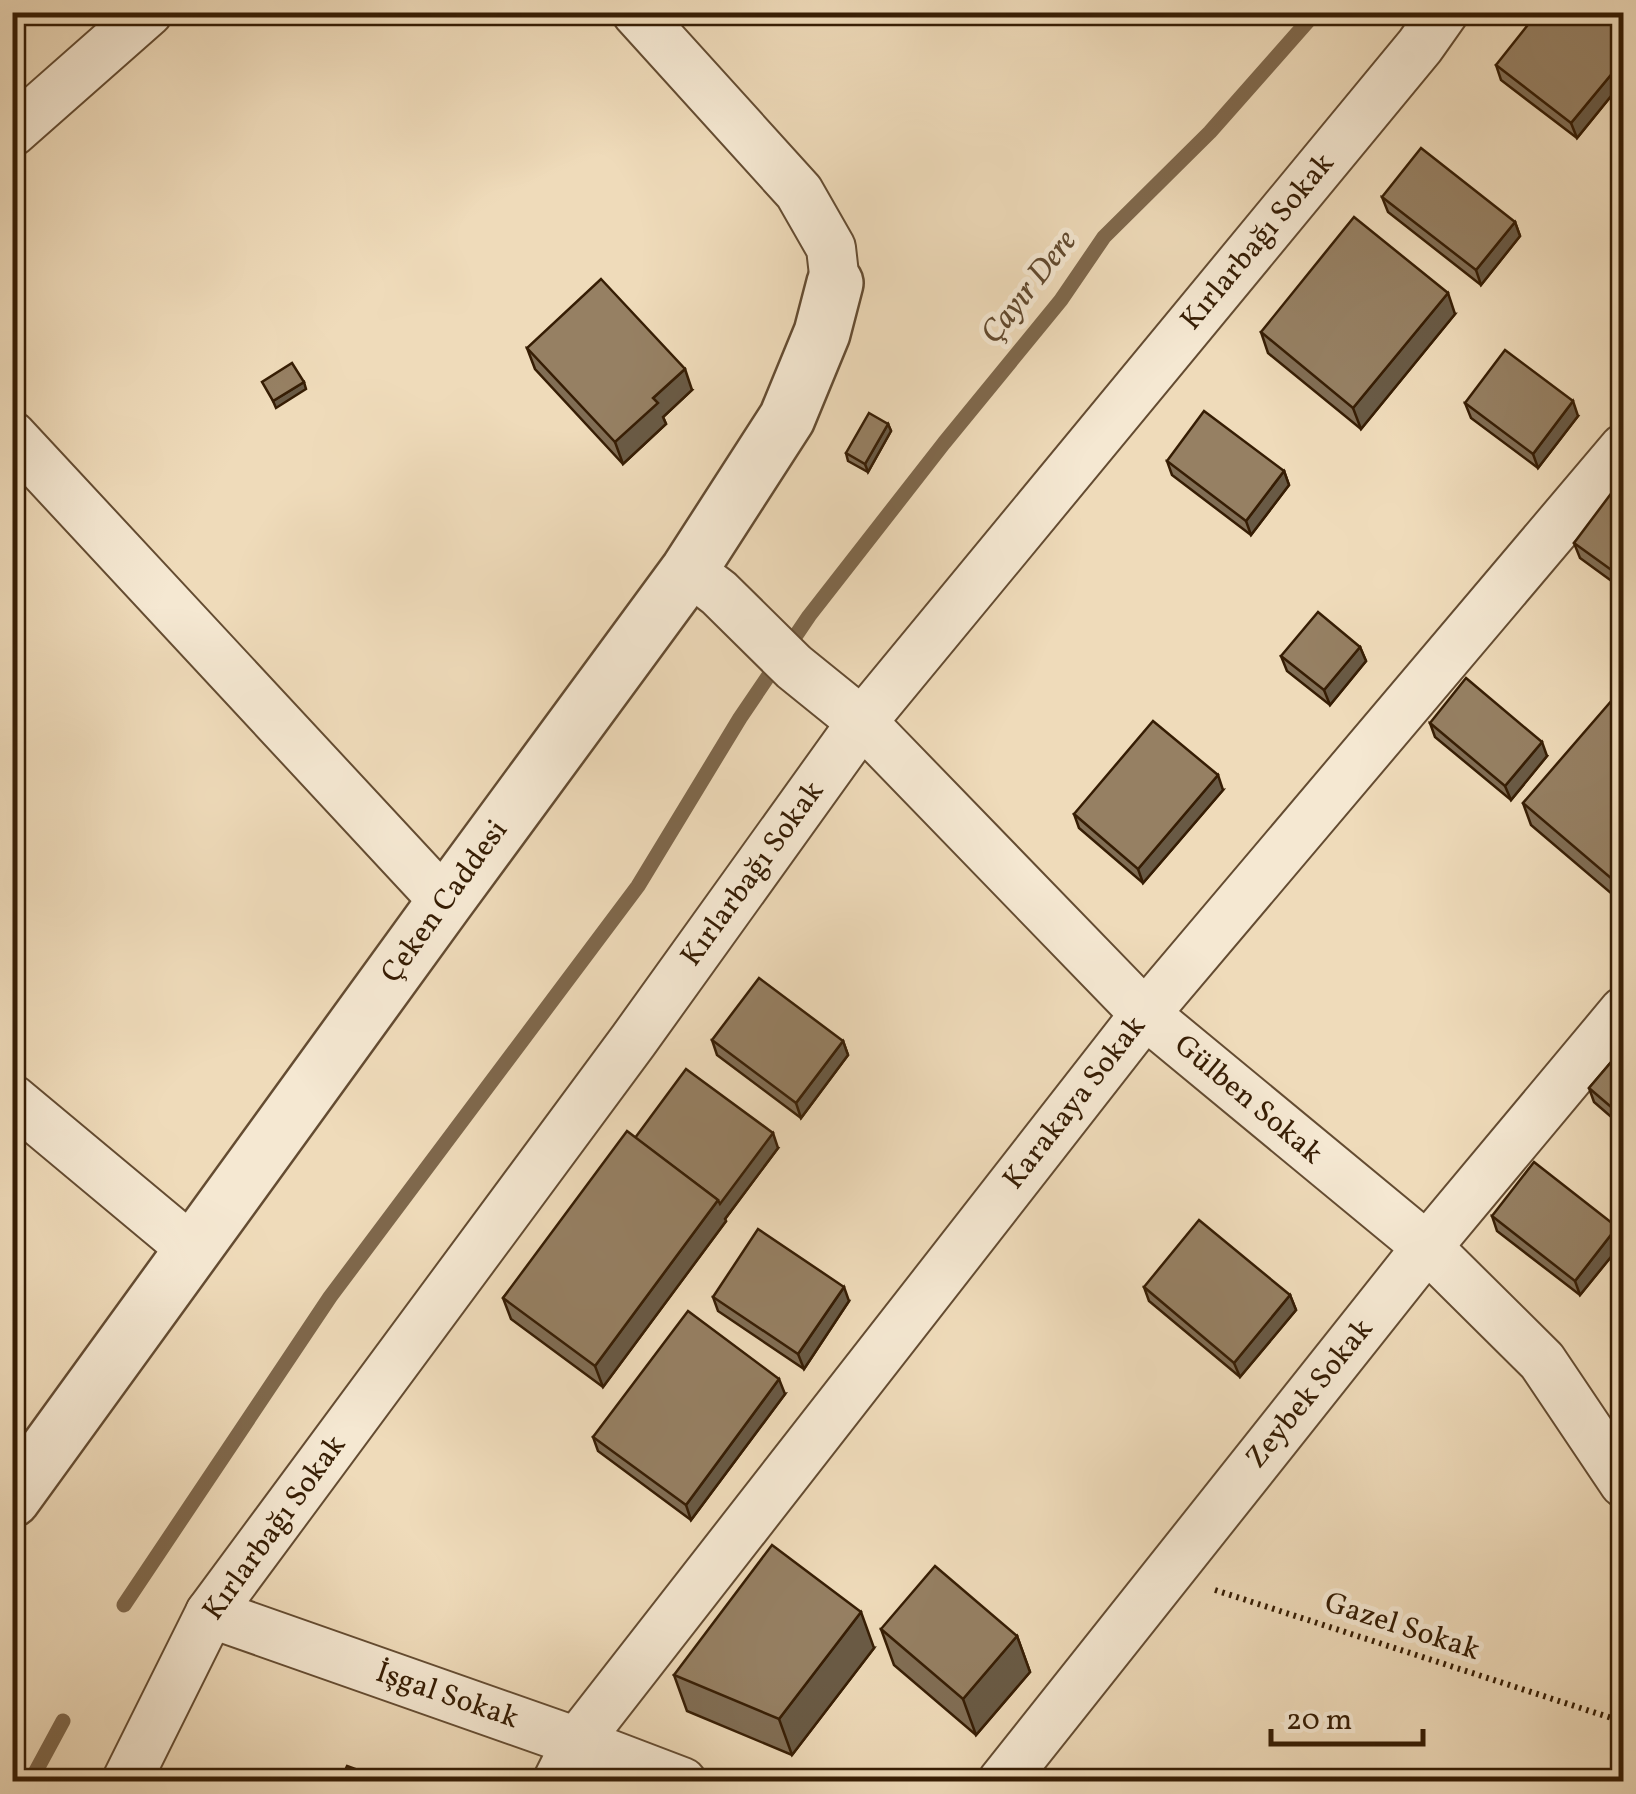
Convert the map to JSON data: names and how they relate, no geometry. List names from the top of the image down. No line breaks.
{"streets":{"street":["Kırlarbağı Sokak","Çeken Caddesi","Gülben Sokak","Karakaya Sokak","Zeybek Sokak","İşgal Sokak"],"path":["Gazel Sokak"]},"crossings":[["Kırlarbağı Sokak","Gülben Sokak"],["Kırlarbağı Sokak","İşgal Sokak"],["Çeken Caddesi","Gülben Sokak"],["Gülben Sokak","Karakaya Sokak"],["Gülben Sokak","Zeybek Sokak"],["Karakaya Sokak","İşgal Sokak"],["Zeybek Sokak","Gazel Sokak"]],"water":["Çayır Dere"],"scale_bar":"20 m"}
